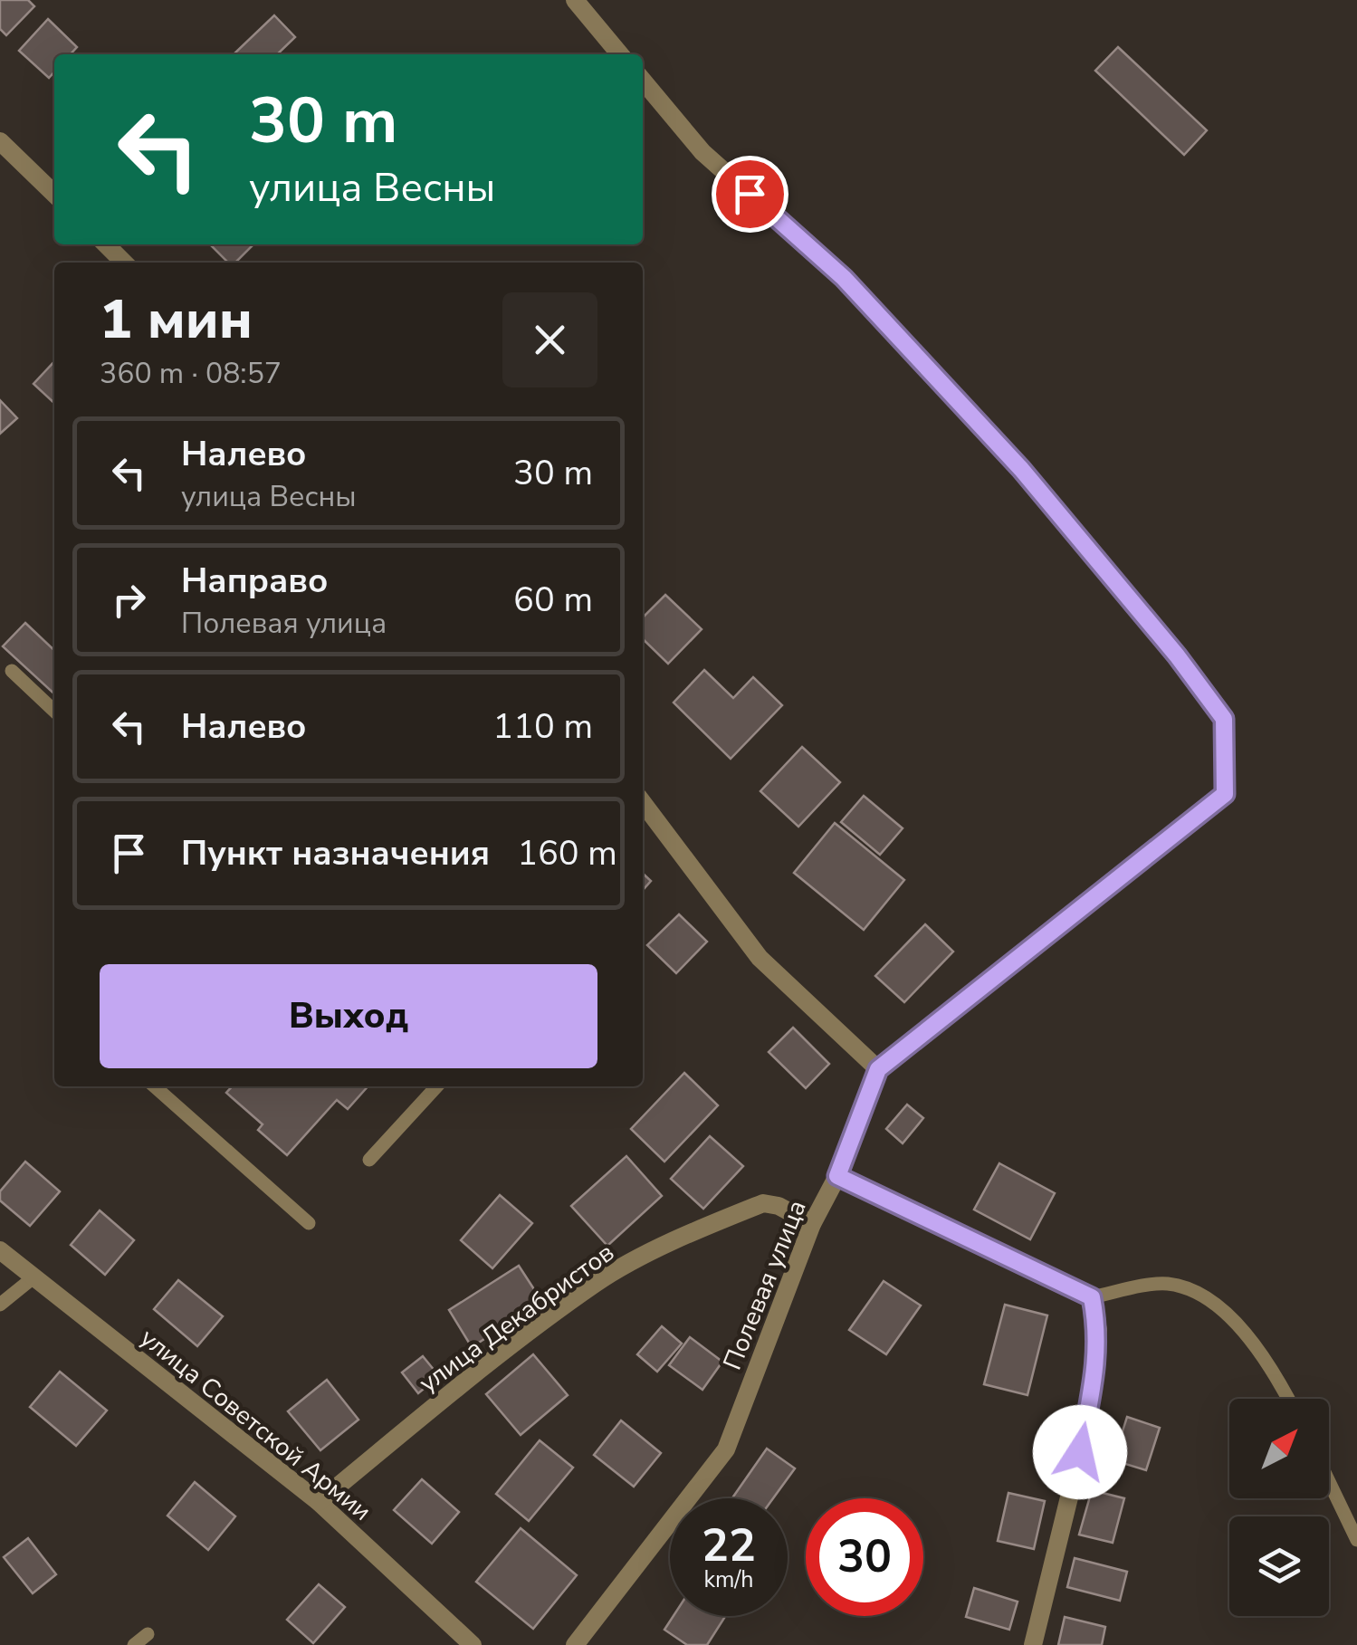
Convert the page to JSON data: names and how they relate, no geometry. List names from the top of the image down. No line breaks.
{"streets":{"street":["Полевая улица","улица Декабристов","улица Советской Армии"]},"crossings":[["Полевая улица","улица Декабристов"],["улица Декабристов","улица Советской Армии"]],"north":"top right","page":{"turn":["30 m","улица Весны"],"heading":["1 мин","360 m · 08:57"],"list":[{"name":"Налево","note":"улица Весны","value":"30 m"},{"name":"Направо","note":"Полевая улица","value":"60 m"},{"name":"Налево","value":"110 m"},{"name":"Пункт назначения","value":"160 m"}],"buttons":"Выход","speed":"22 km/h","limit":"30"}}
